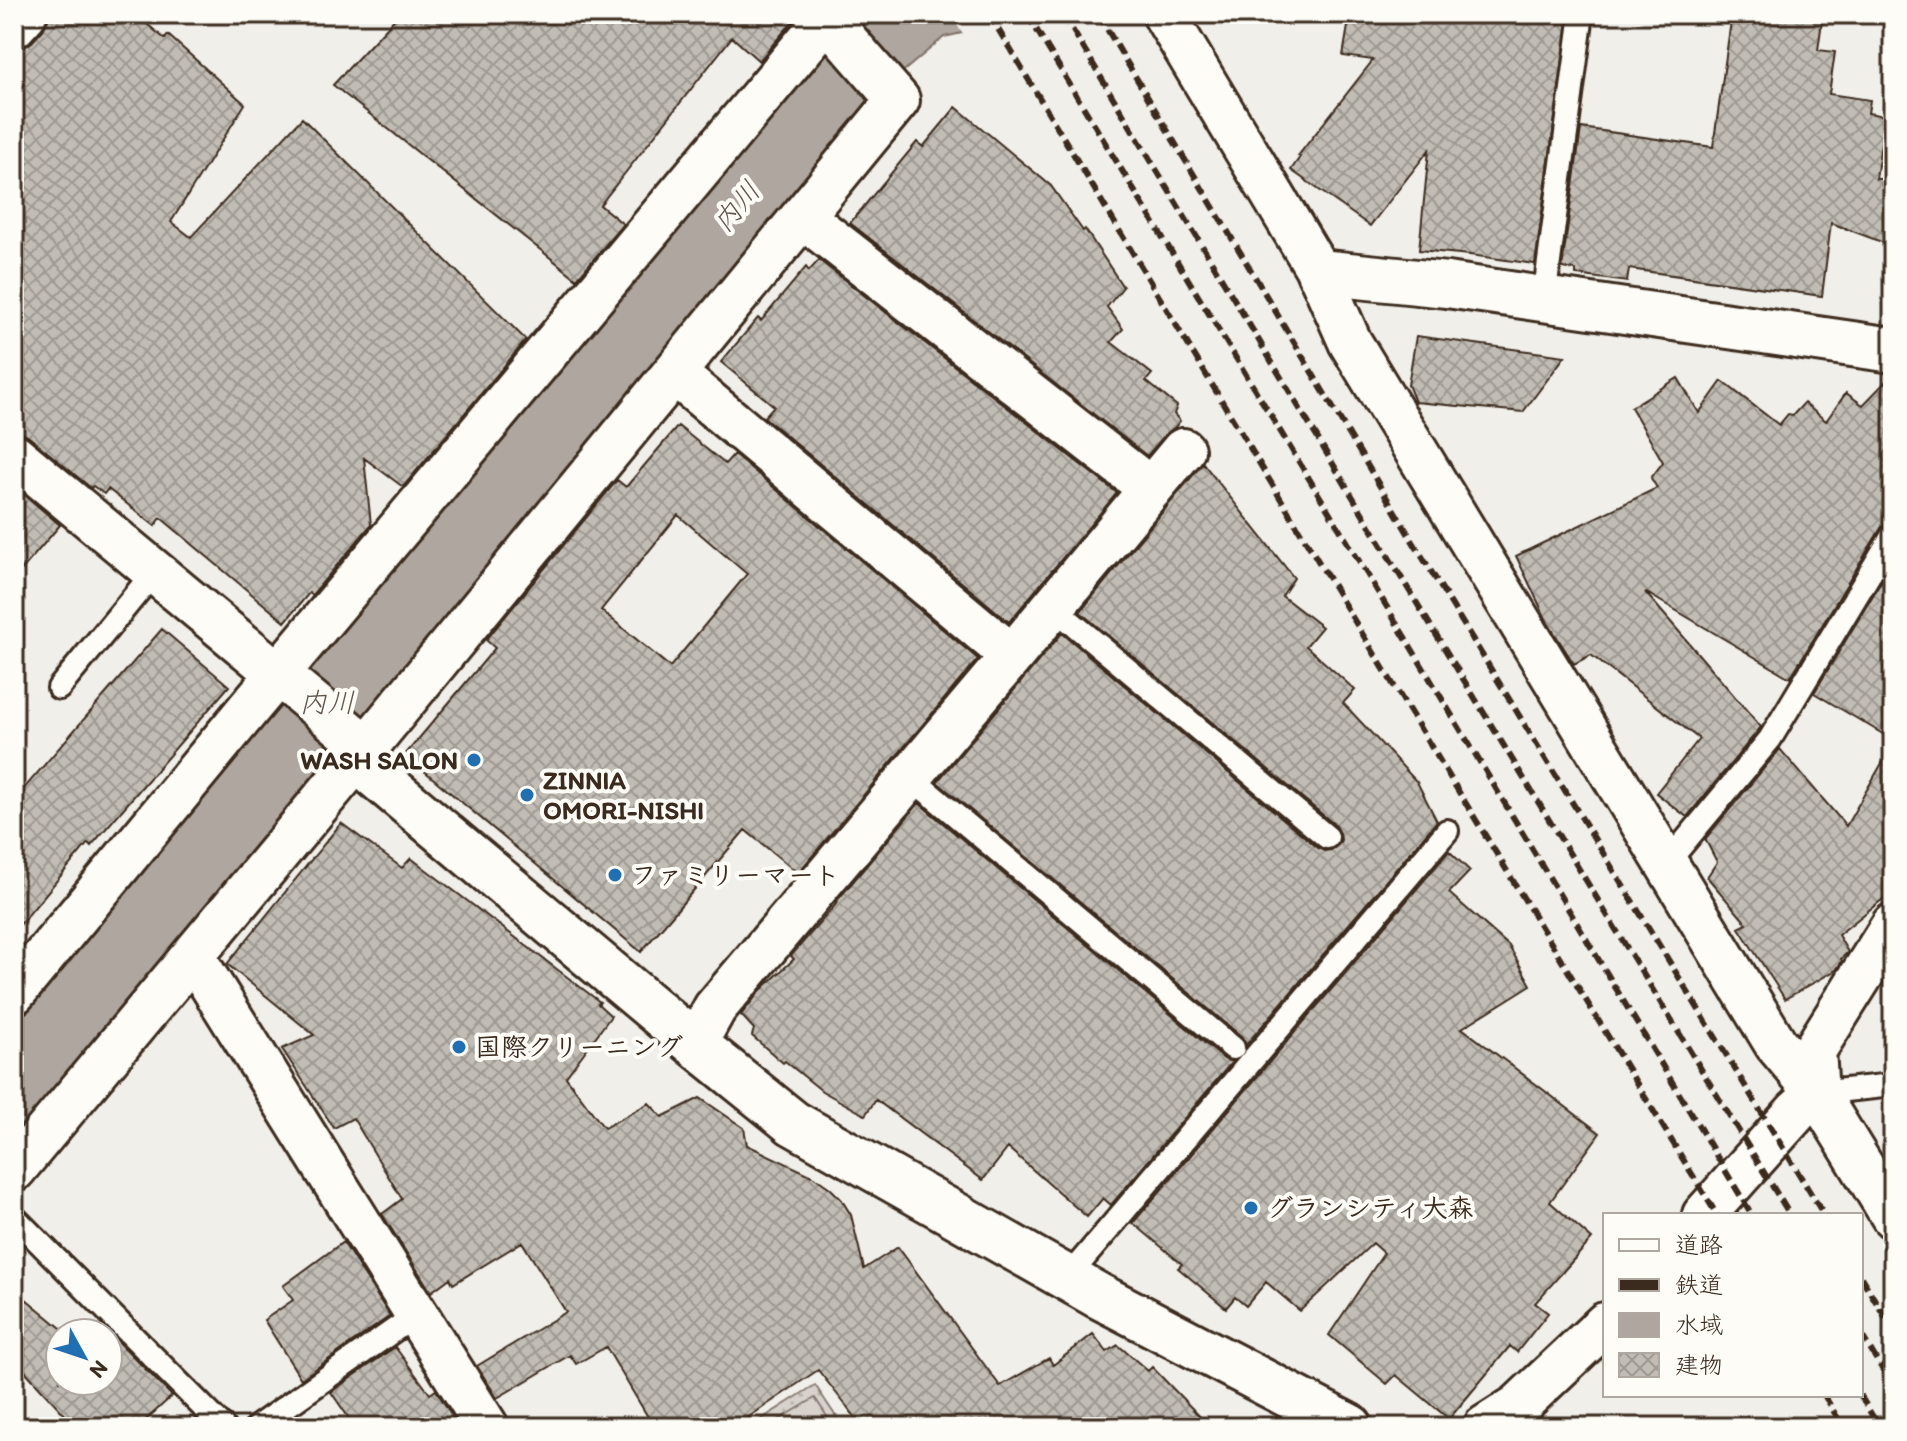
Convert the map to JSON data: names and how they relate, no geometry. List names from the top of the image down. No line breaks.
{"water":["内川"],"places":["WASH SALON","ZINNIA OMORI-NISHI","ファミリーマート","国際クリーニング","グランシティ大森"],"legend":["道路","鉄道","水域","建物"],"north":"bottom right"}
